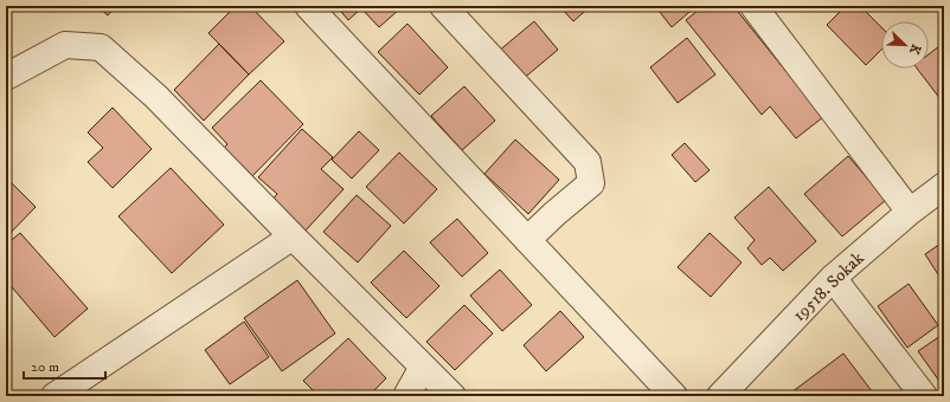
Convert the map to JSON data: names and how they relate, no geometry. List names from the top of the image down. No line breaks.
{"streets":{"street":["19518. Sokak"]},"scale_bar":"20 m","north":"bottom right"}
